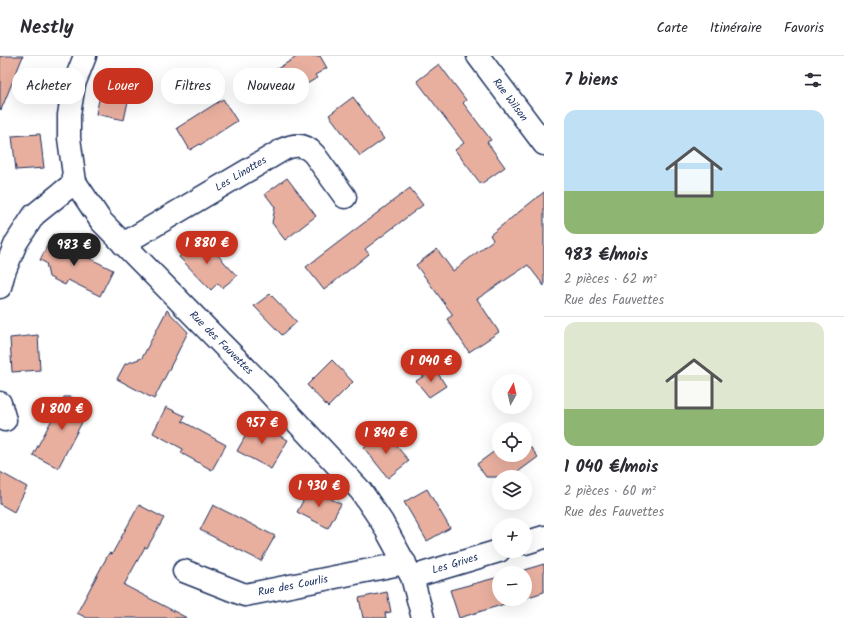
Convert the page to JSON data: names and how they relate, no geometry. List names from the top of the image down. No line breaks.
{"streets":{"street":["Rue Wilson","Les Linottes","Rue des Fauvettes","Les Grives","Rue des Courlis"]},"crossings":[["Les Linottes","Rue des Fauvettes"],["Rue des Fauvettes","Les Grives"],["Rue des Fauvettes","Rue des Courlis"],["Les Grives","Rue des Courlis"]],"north":"top","page":{"header":"Nestly","nav":["Carte","Itinéraire","Favoris"],"heading":"7 biens","chip":["Acheter","Louer","Filtres","Nouveau"],"list":[{"name":"983 €/mois","note":"2 pièces · 62 m² · Rue des Fauvettes"},{"name":"1 040 €/mois","note":"2 pièces · 60 m² · Rue des Fauvettes"}],"price":["1 880 €","983 €","1 040 €","1 800 €","957 €","1 840 €","1 930 €"],"map_buttons":["+","−"]}}
